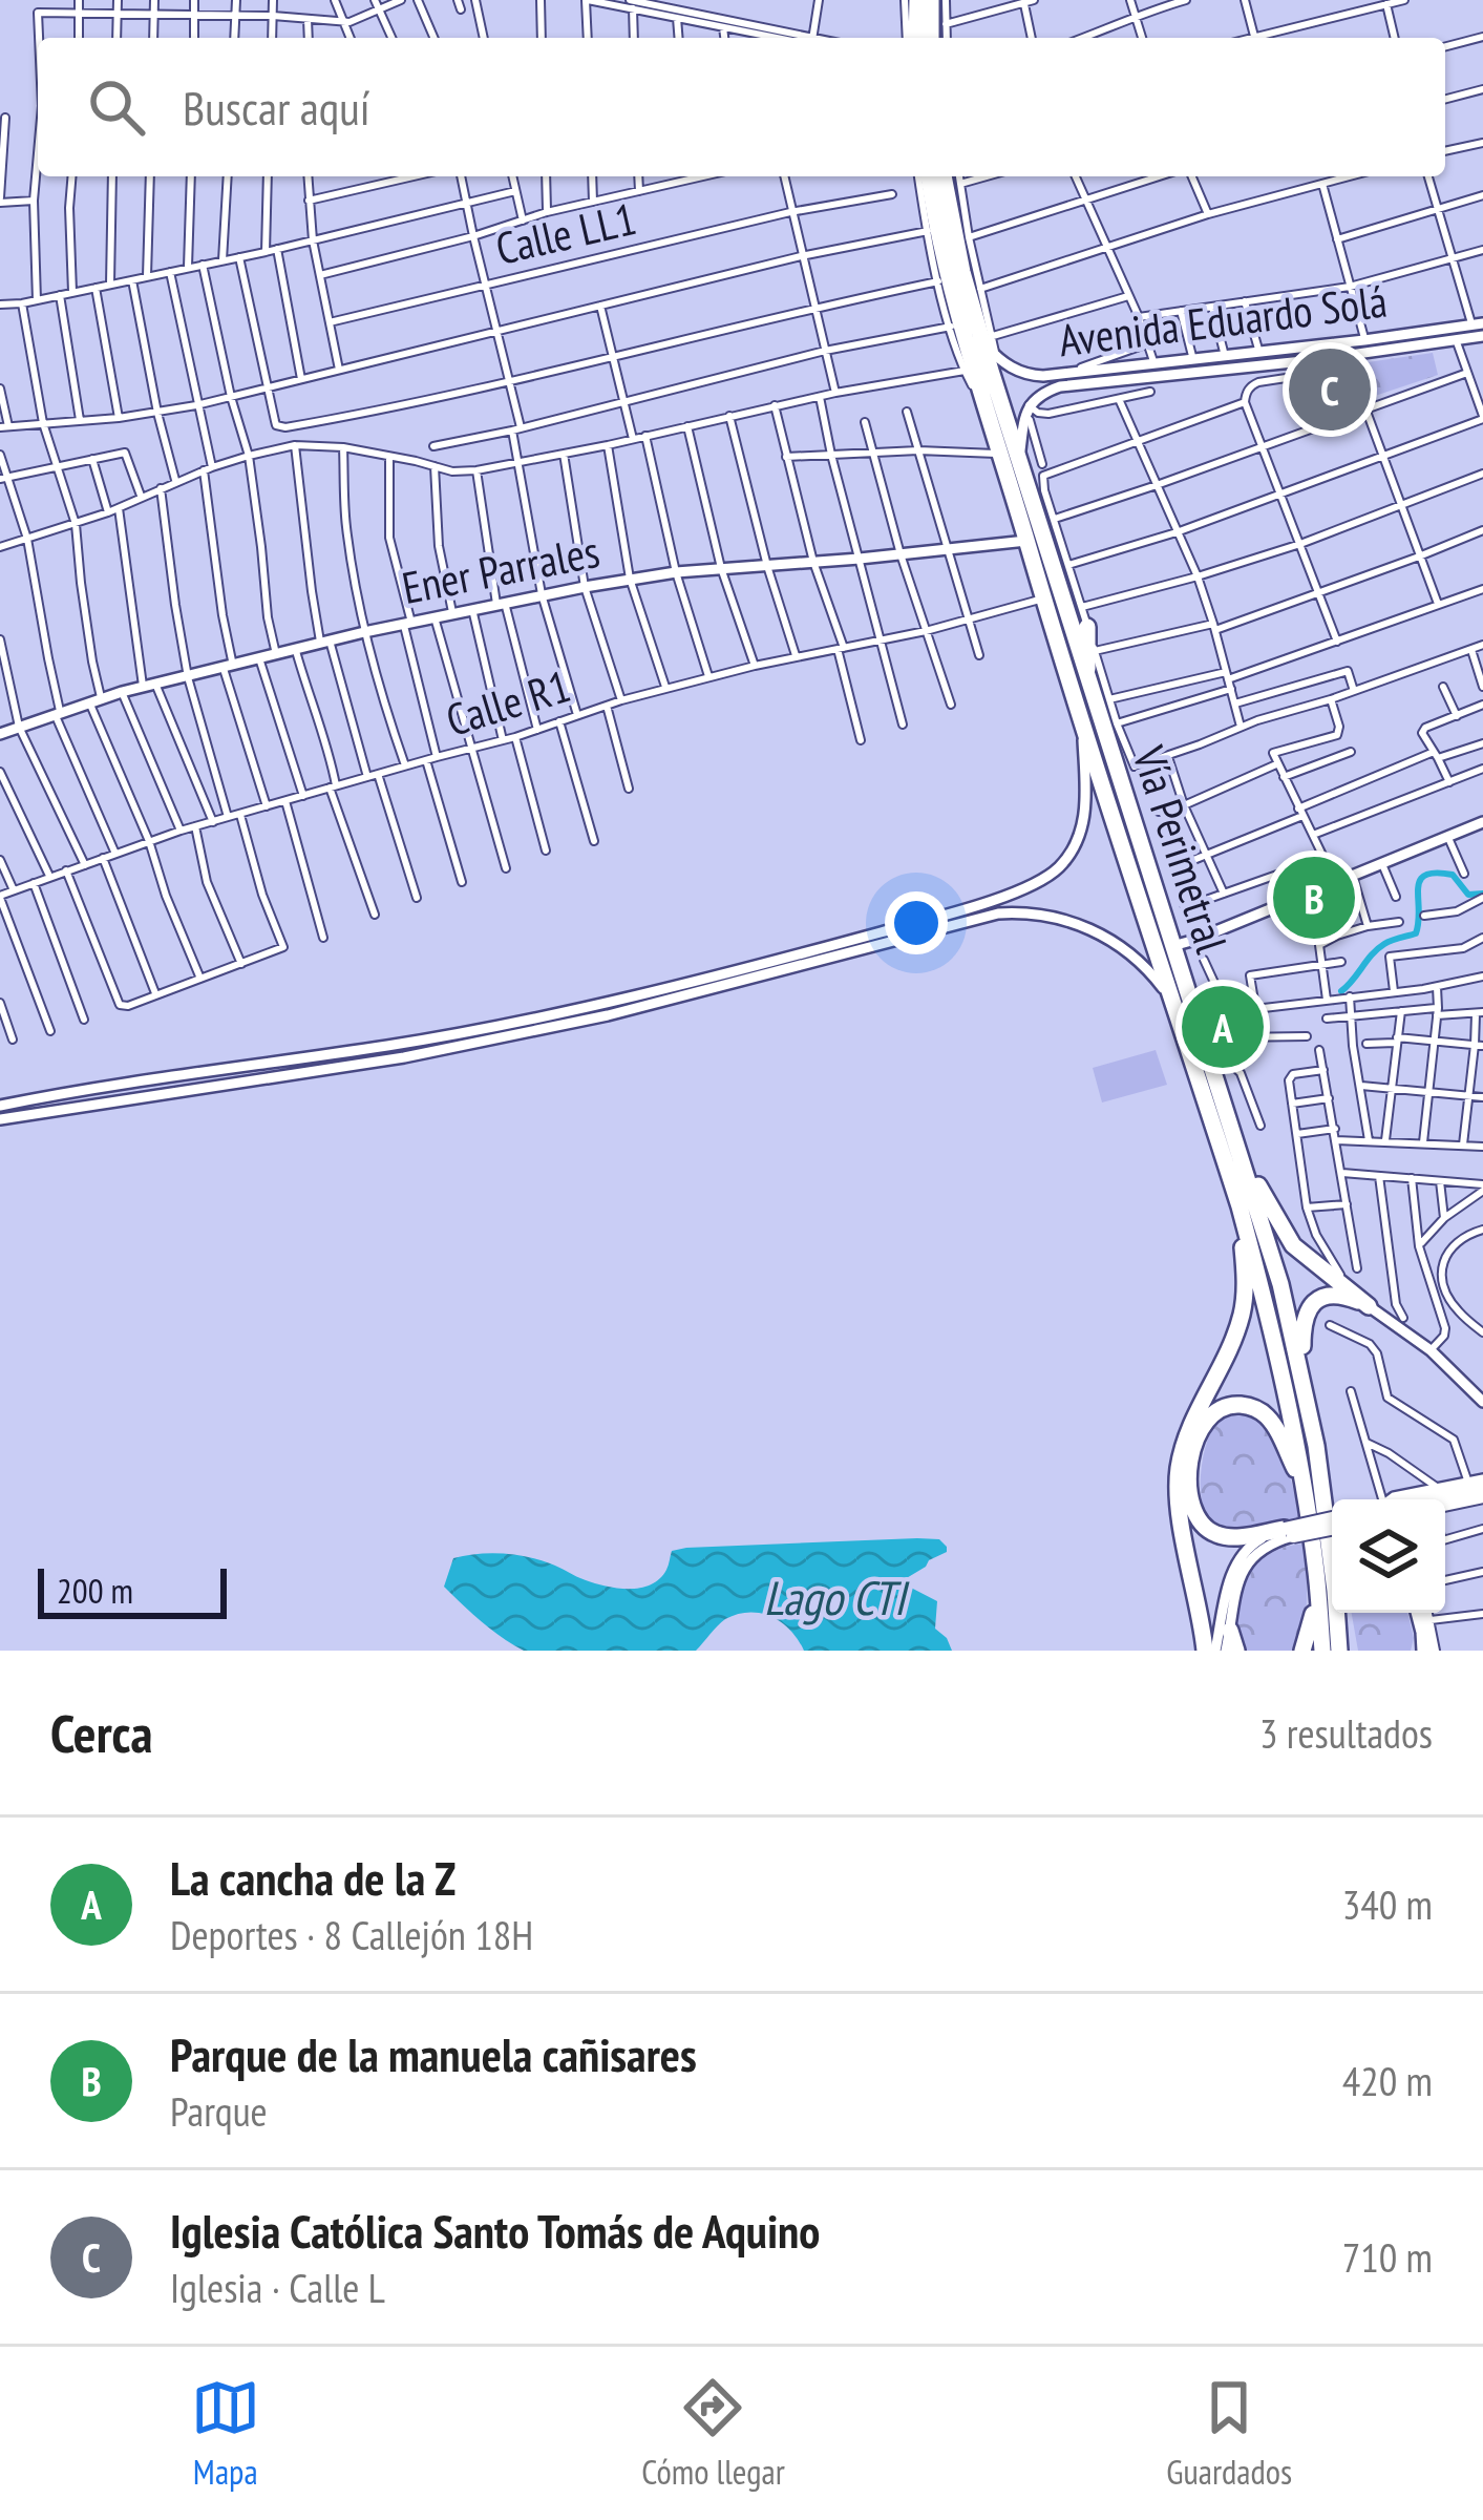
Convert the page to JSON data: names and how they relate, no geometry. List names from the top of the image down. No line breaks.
{"streets":{"highway":["Vía Perimetral"],"street":["Calle LL1","Avenida Eduardo Solá","Ener Parrales","Calle R1"]},"crossings":[["Avenida Eduardo Solá","Vía Perimetral"],["Ener Parrales","Vía Perimetral"],["Calle R1","Vía Perimetral"]],"water":["Lago CTI"],"scale_bar":"200 m","page":{"search":"Buscar aquí","pins":["C","B","A"],"scale":"200 m","heading":["Cerca","3 resultados"],"list":[{"mark":"A","name":"La cancha de la Z","note":"Deportes · 8 Callejón 18H","value":"340 m"},{"mark":"B","name":"Parque de la manuela cañisares","note":"Parque","value":"420 m"},{"mark":"C","name":"Iglesia Católica Santo Tomás de Aquino","note":"Iglesia · Calle L","value":"710 m"}],"nav":["Mapa","Cómo llegar","Guardados"]}}
